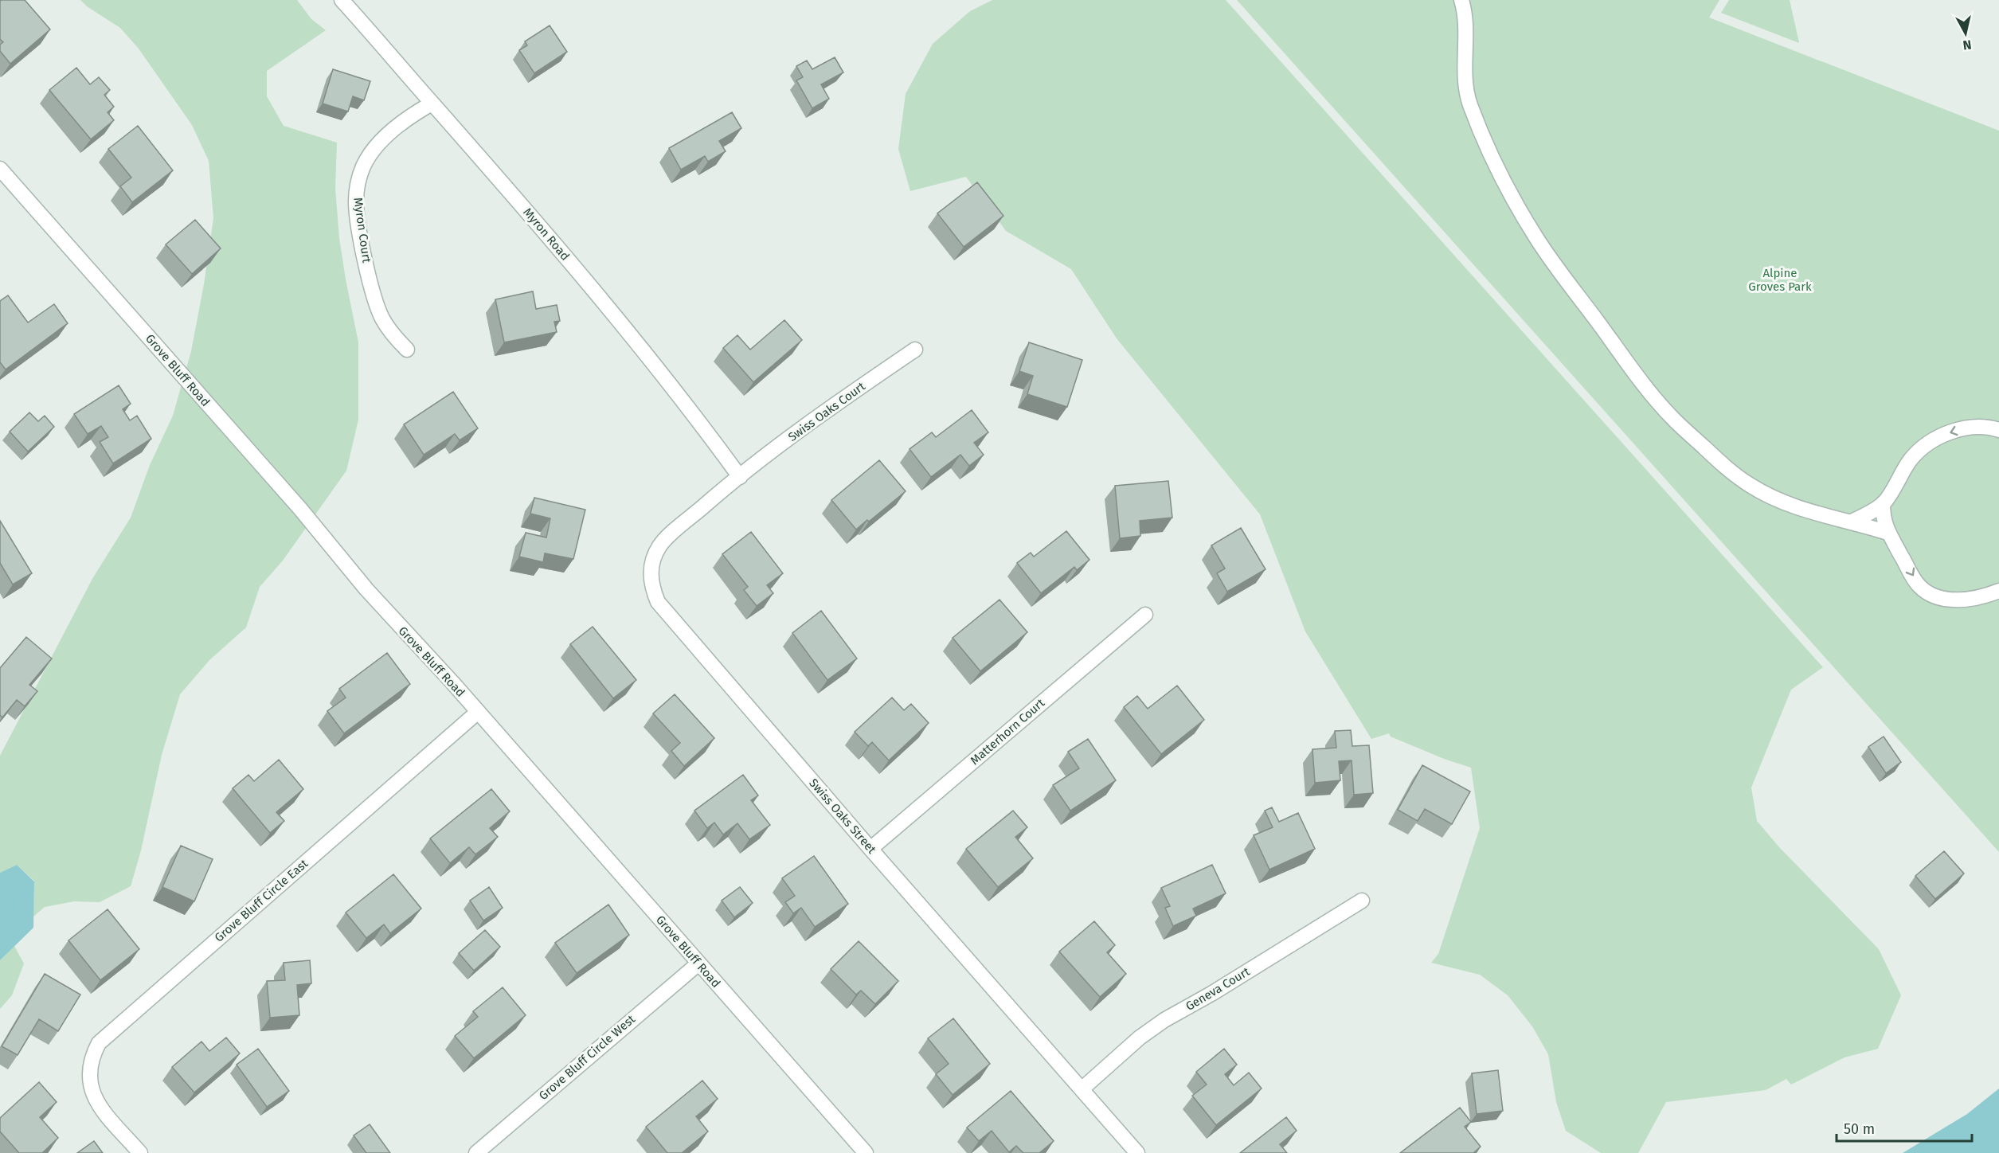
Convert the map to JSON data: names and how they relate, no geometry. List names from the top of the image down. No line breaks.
{"streets":{"street":["Myron Court","Myron Road","Grove Bluff Road","Swiss Oaks Court","Matterhorn Court","Swiss Oaks Street","Grove Bluff Circle East","Geneva Court","Grove Bluff Circle West"]},"crossings":[["Myron Court","Myron Road"],["Myron Road","Swiss Oaks Court"],["Myron Road","Swiss Oaks Street"],["Grove Bluff Road","Grove Bluff Circle East"],["Grove Bluff Road","Grove Bluff Circle West"],["Swiss Oaks Court","Swiss Oaks Street"],["Matterhorn Court","Swiss Oaks Street"],["Swiss Oaks Street","Geneva Court"]],"parks":["Alpine Groves Park"],"scale_bar":"50 m","north":"bottom"}
